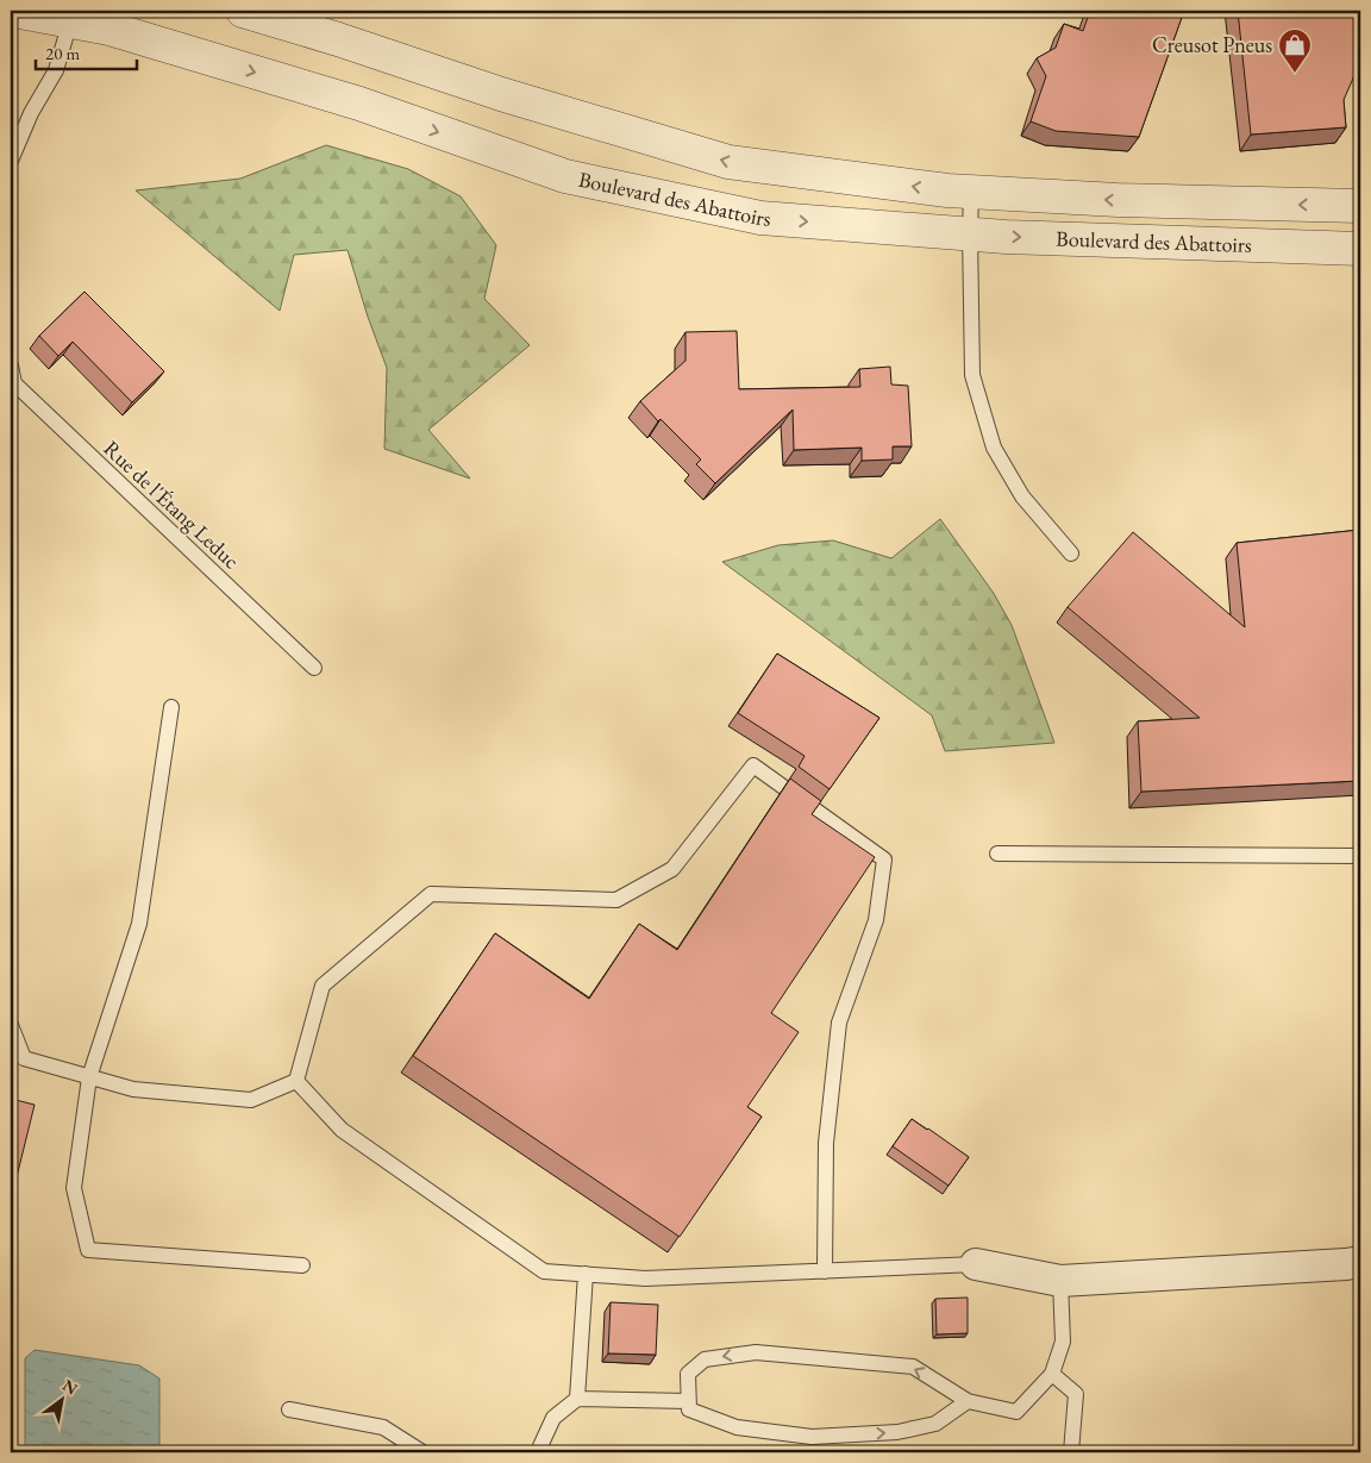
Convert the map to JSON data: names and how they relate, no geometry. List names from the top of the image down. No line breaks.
{"streets":{"street":["Boulevard des Abattoirs"],"lane":["Rue de l'Étang Leduc"]},"places":{"shop":["Creusot Pneus"]},"scale_bar":"20 m","north":"top right"}
